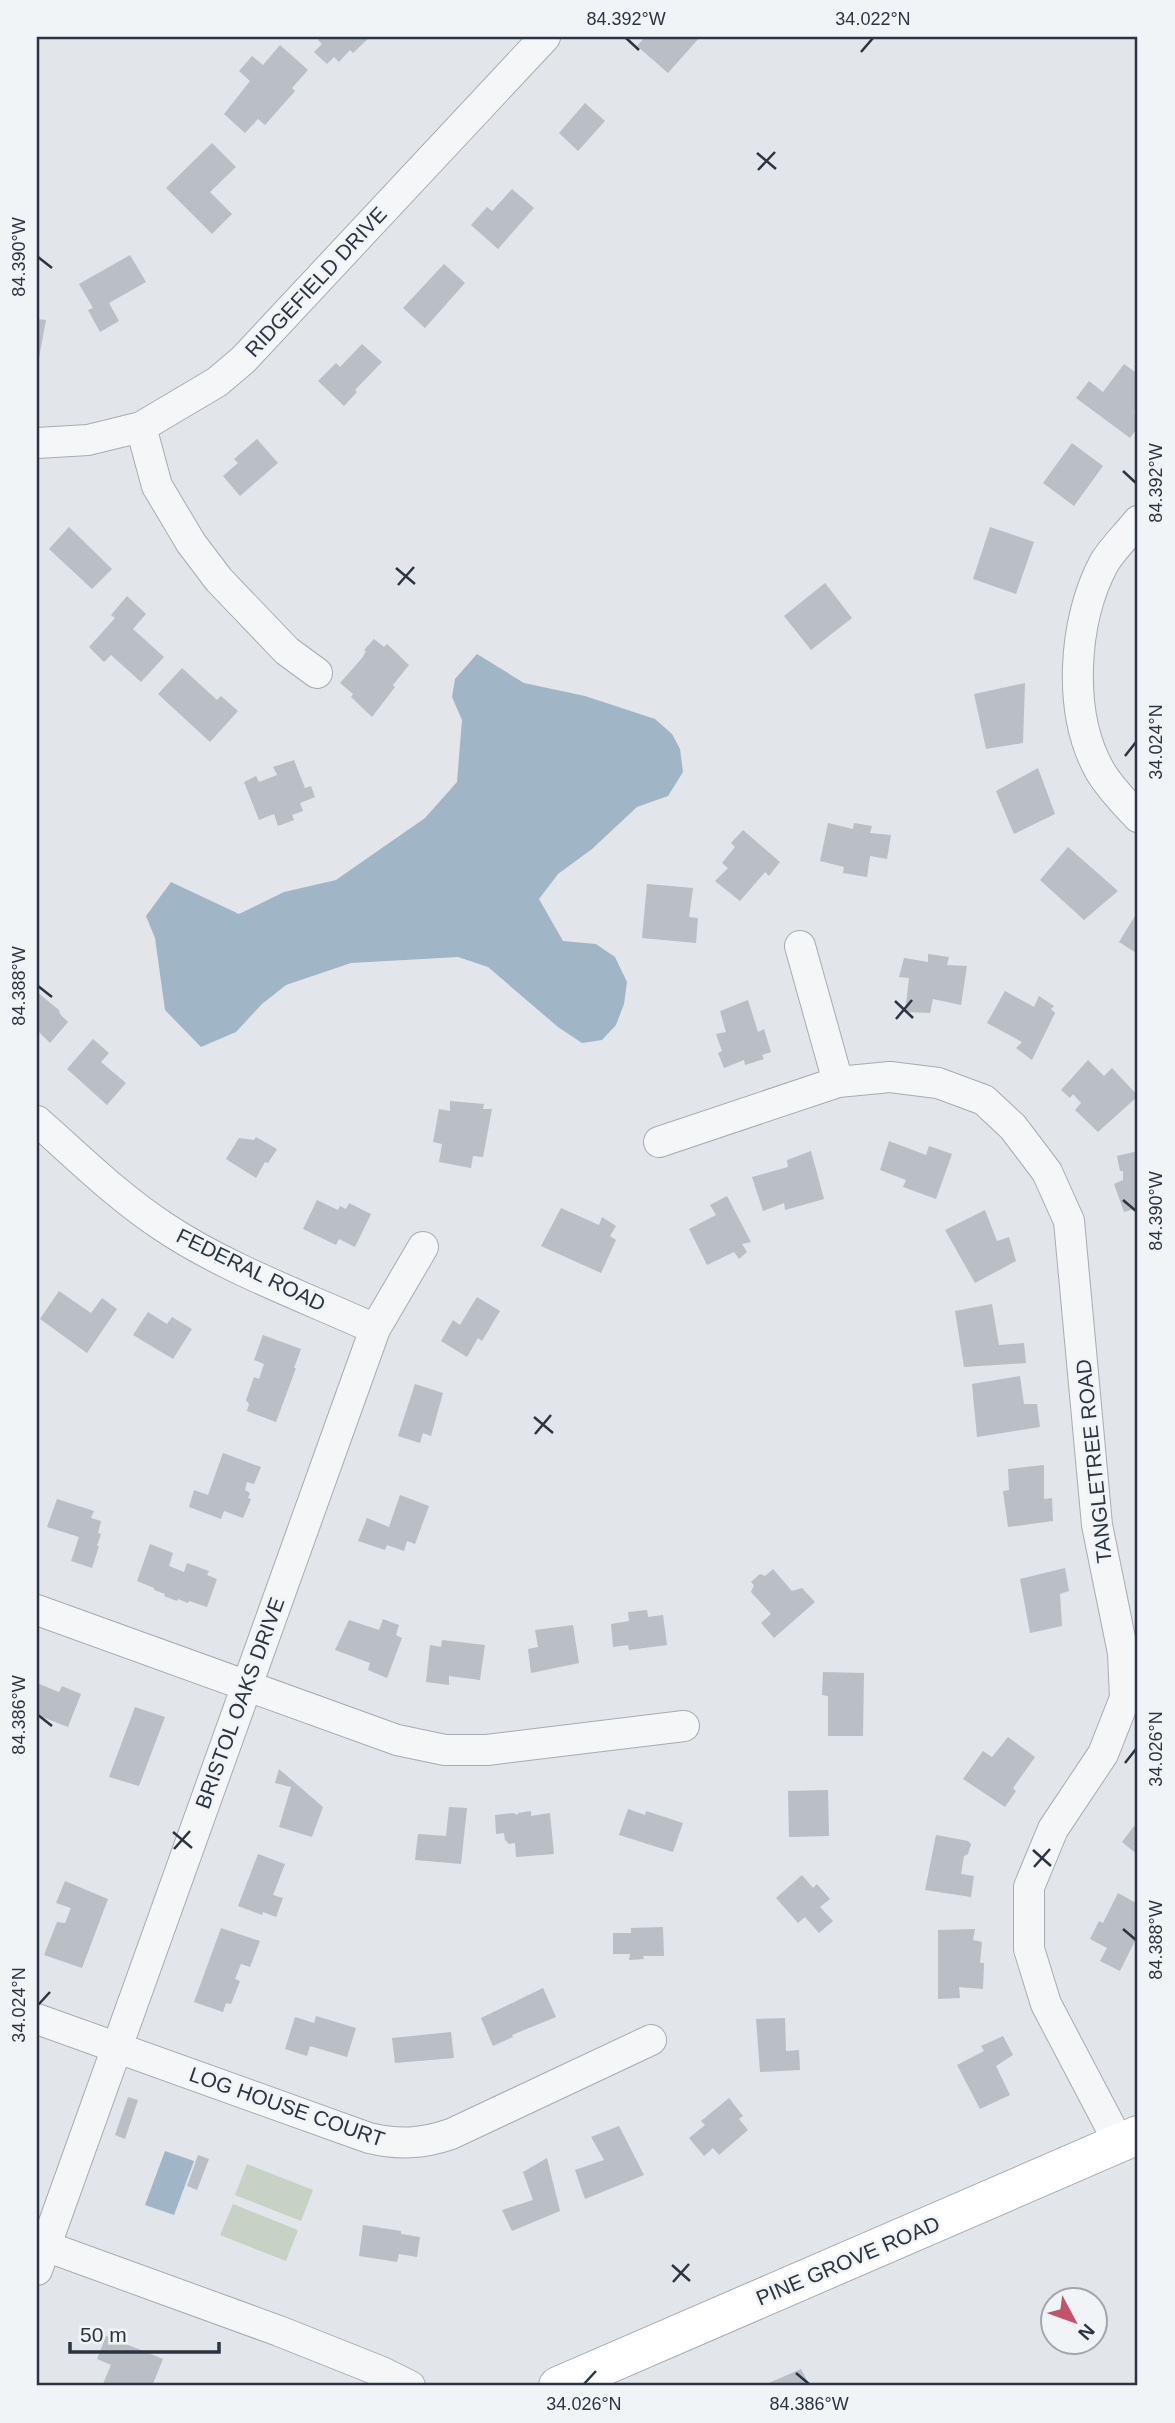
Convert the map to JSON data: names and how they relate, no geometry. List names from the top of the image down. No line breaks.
{"streets":{"main road":["PINE GROVE ROAD"],"street":["RIDGEFIELD DRIVE","FEDERAL ROAD","TANGLETREE ROAD","BRISTOL OAKS DRIVE","LOG HOUSE COURT"]},"crossings":[["FEDERAL ROAD","BRISTOL OAKS DRIVE"],["TANGLETREE ROAD","PINE GROVE ROAD"],["BRISTOL OAKS DRIVE","LOG HOUSE COURT"]],"scale_bar":"50 m","north":"bottom right","coordinates":["84.392°W","34.022°N","84.390°W","34.024°N","84.388°W","84.386°W","34.026°N"]}
